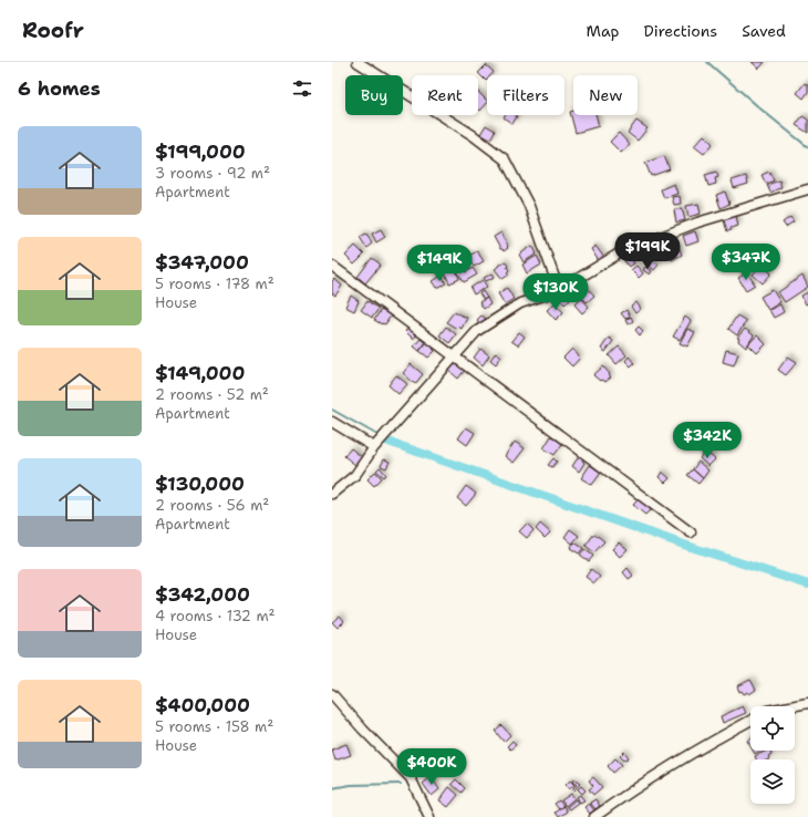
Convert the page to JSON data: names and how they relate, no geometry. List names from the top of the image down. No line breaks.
{"page":{"header":"Roofr","nav":["Map","Directions","Saved"],"heading":"6 homes","chip":["Buy","Rent","Filters","New"],"list":[{"name":"$199,000","note":"3 rooms · 92 m² · Apartment"},{"name":"$347,000","note":"5 rooms · 178 m² · House"},{"name":"$149,000","note":"2 rooms · 52 m² · Apartment"},{"name":"$130,000","note":"2 rooms · 56 m² · Apartment"},{"name":"$342,000","note":"4 rooms · 132 m² · House"},{"name":"$400,000","note":"5 rooms · 158 m² · House"}],"price":["$199K","$347K","$149K","$130K","$342K","$400K"]}}
